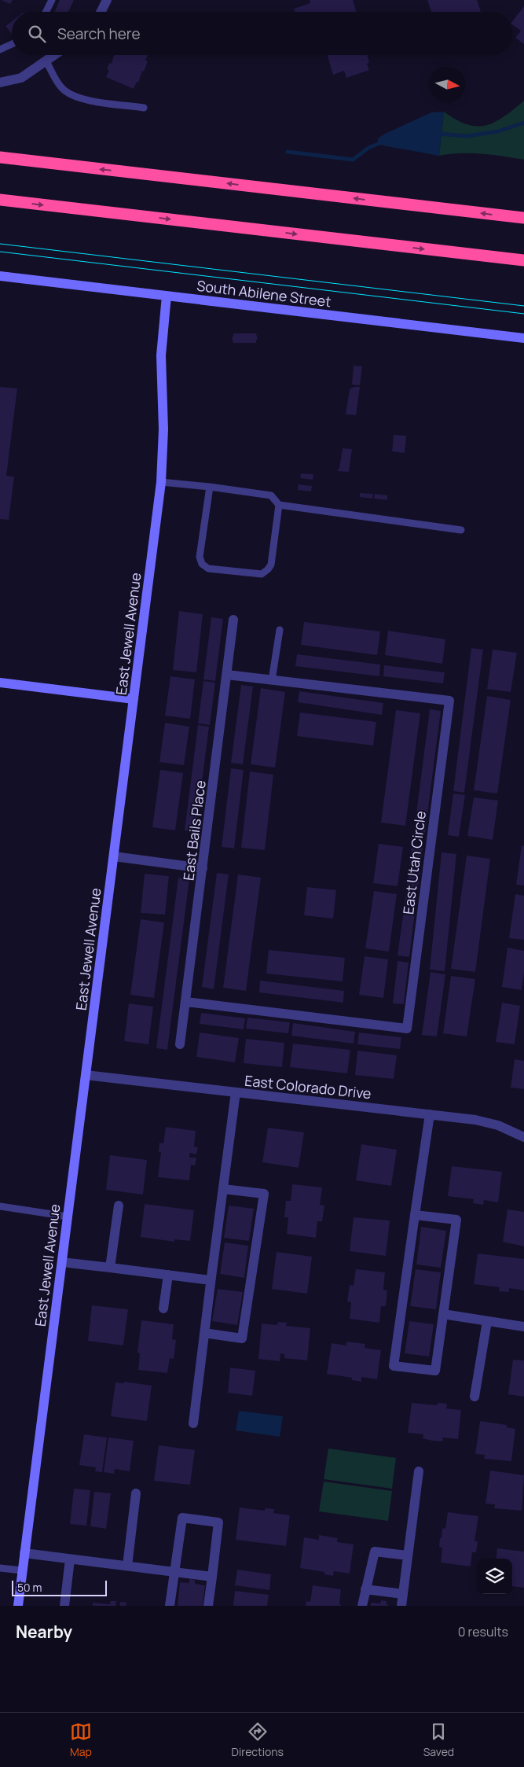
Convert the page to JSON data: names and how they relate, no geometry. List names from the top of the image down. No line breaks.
{"streets":{"street":["South Abilene Street","East Jewell Avenue","East Bails Place","East Utah Circle","East Colorado Drive"]},"crossings":[["South Abilene Street","East Jewell Avenue"],["East Jewell Avenue","East Colorado Drive"],["East Bails Place","East Utah Circle"]],"scale_bar":"50 m","north":"right","page":{"search":"Search here","scale":"50 m","heading":["Nearby","0 results"],"nav":["Map","Directions","Saved"]}}
